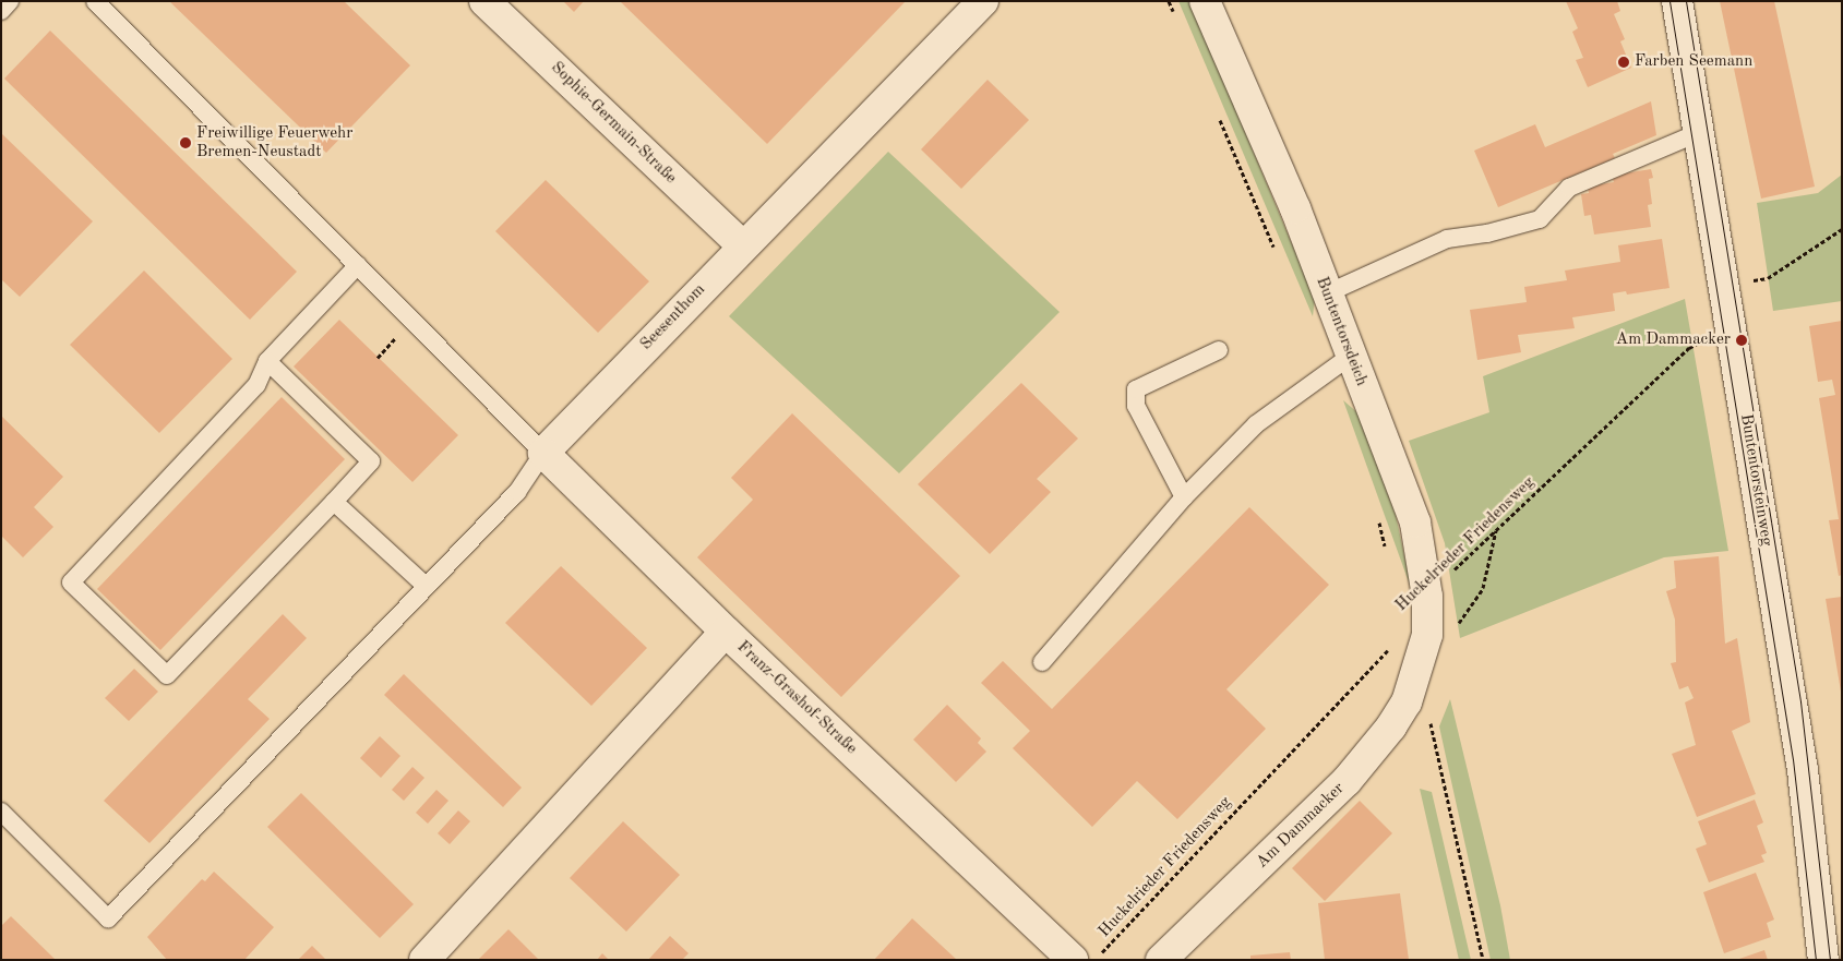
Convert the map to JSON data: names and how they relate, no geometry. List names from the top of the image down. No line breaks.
{"streets":{"street":["Sophie-Germain-Straße","Seesenthom","Buntentorsdeich","Buntentorsteinweg","Franz-Grashof-Straße","Am Dammacker"],"path":["Huckelrieder Friedensweg"]},"crossings":[["Sophie-Germain-Straße","Seesenthom"],["Buntentorsdeich","Huckelrieder Friedensweg"],["Buntentorsdeich","Am Dammacker"]],"places":["Farben Seemann","Freiwillige Feuerwehr Bremen-Neustadt","Am Dammacker"]}
